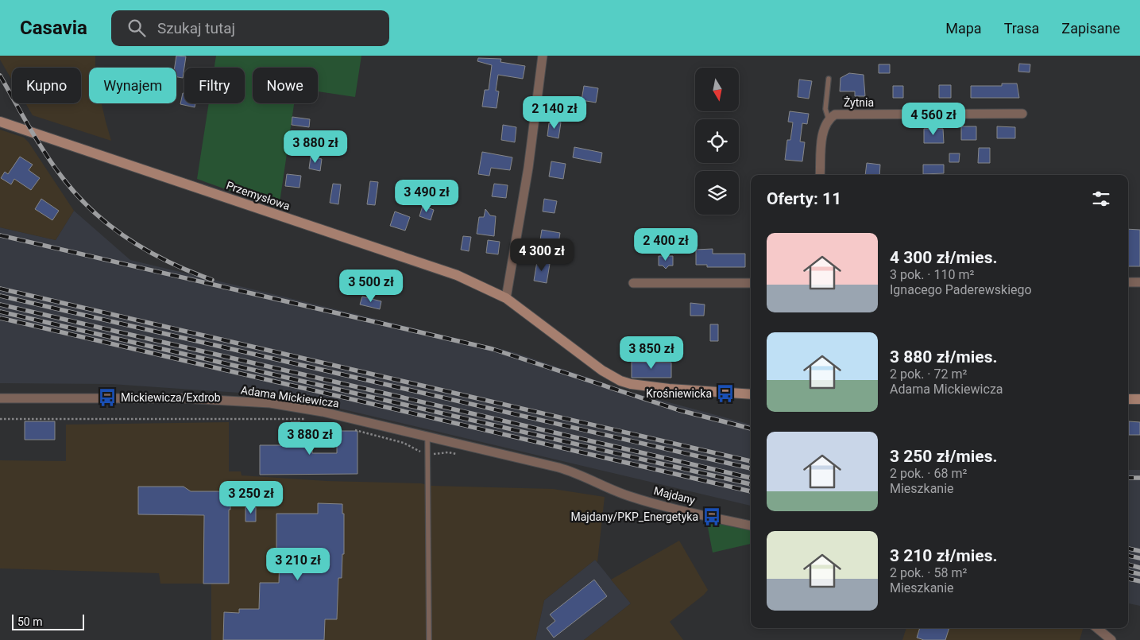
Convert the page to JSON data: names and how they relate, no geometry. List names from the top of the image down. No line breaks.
{"streets":{"street":["Żytnia","Przemysłowa","Adama Mickiewicza","Majdany"]},"crossings":[["Adama Mickiewicza","Majdany"]],"places":{"bus stop":["Krośniewicka","Mickiewicza/Exdrob","Majdany/PKP_Energetyka"]},"scale_bar":"50 m","north":"bottom","page":{"header":"Casavia","search":"Szukaj tutaj","nav":["Mapa","Trasa","Zapisane"],"chip":["Kupno","Wynajem","Filtry","Nowe"],"price":["2 140 zł","4 560 zł","3 880 zł","3 490 zł","2 400 zł","4 300 zł","3 500 zł","3 850 zł","3 880 zł","3 250 zł","3 210 zł"],"heading":"Oferty: 11","list":[{"name":"4 300 zł/mies.","note":"3 pok. · 110 m² · Ignacego Paderewskiego"},{"name":"3 880 zł/mies.","note":"2 pok. · 72 m² · Adama Mickiewicza"},{"name":"3 250 zł/mies.","note":"2 pok. · 68 m² · Mieszkanie"},{"name":"3 210 zł/mies.","note":"2 pok. · 58 m² · Mieszkanie"}],"scale":"50 m"}}
